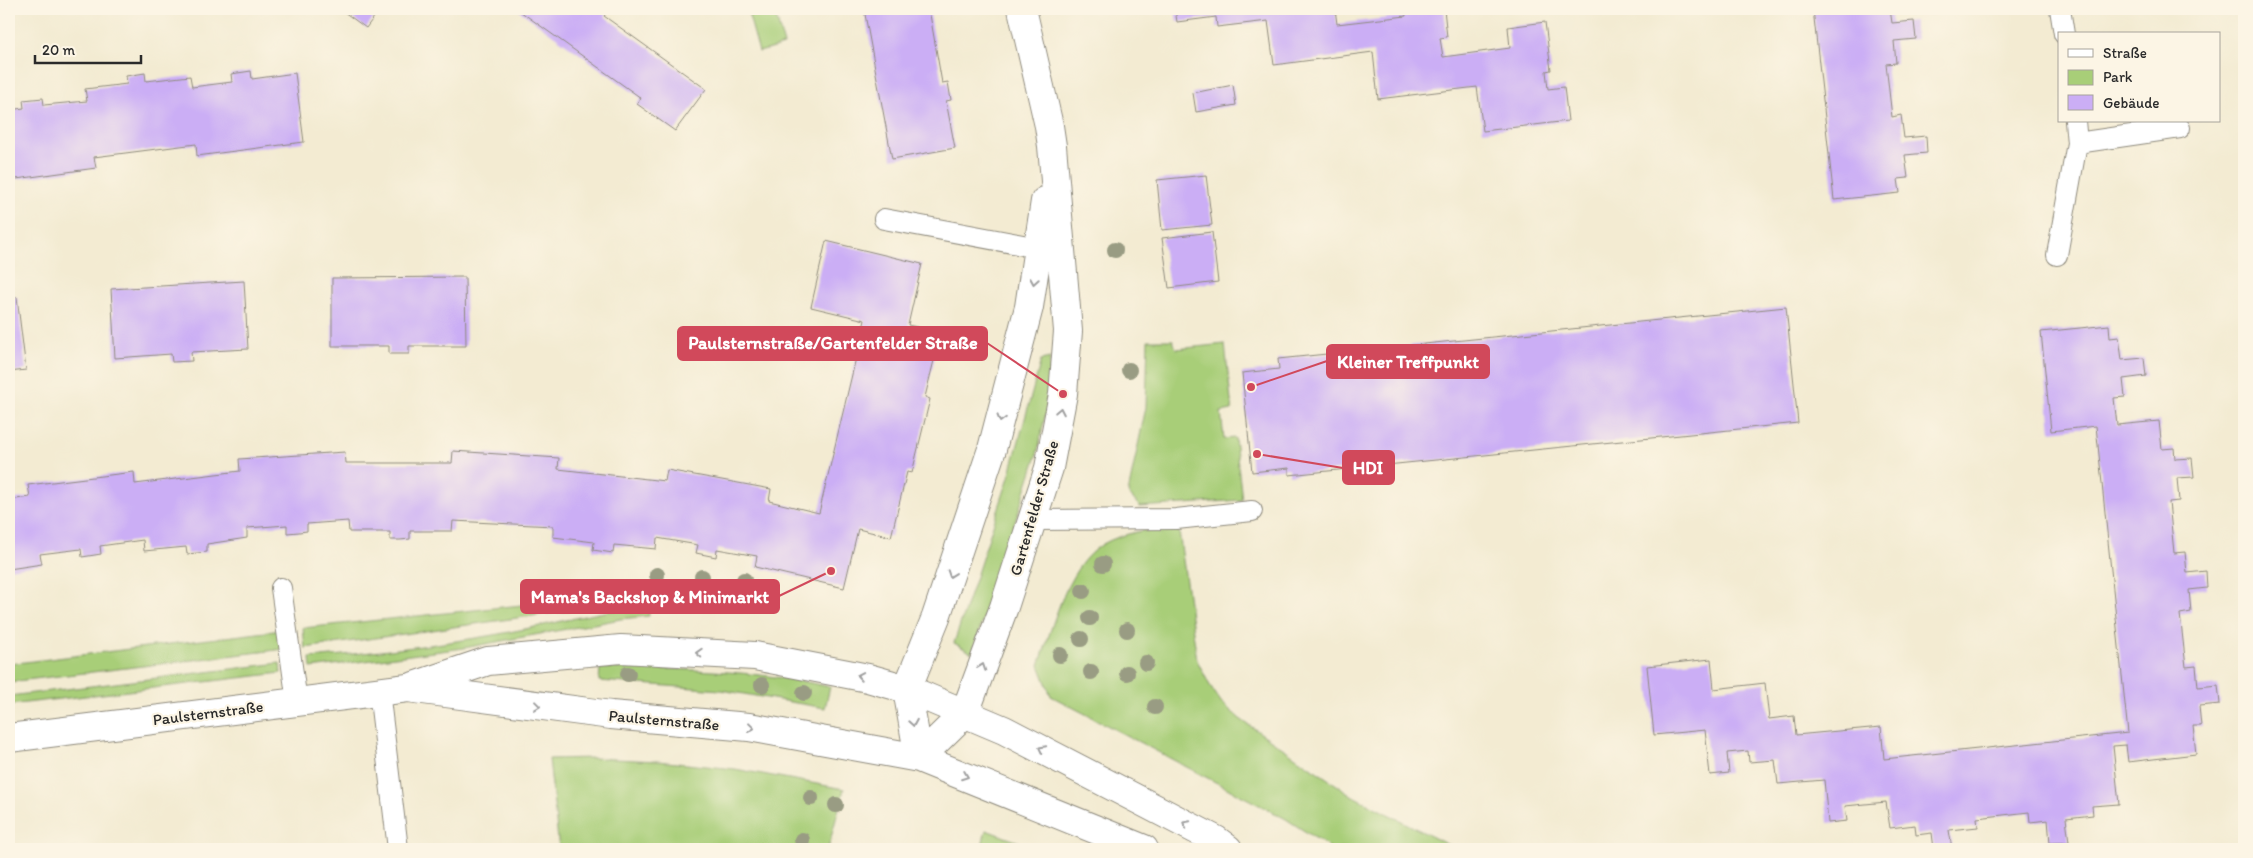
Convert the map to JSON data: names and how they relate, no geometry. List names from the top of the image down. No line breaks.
{"streets":{"main road":["Gartenfelder Straße","Paulsternstraße"]},"crossings":[["Gartenfelder Straße","Paulsternstraße"]],"places":["Kleiner Treffpunkt","Paulsternstraße/Gartenfelder Straße","HDI","Mama's Backshop & Minimarkt"],"legend":["Straße","Park","Gebäude"],"scale_bar":"20 m"}
